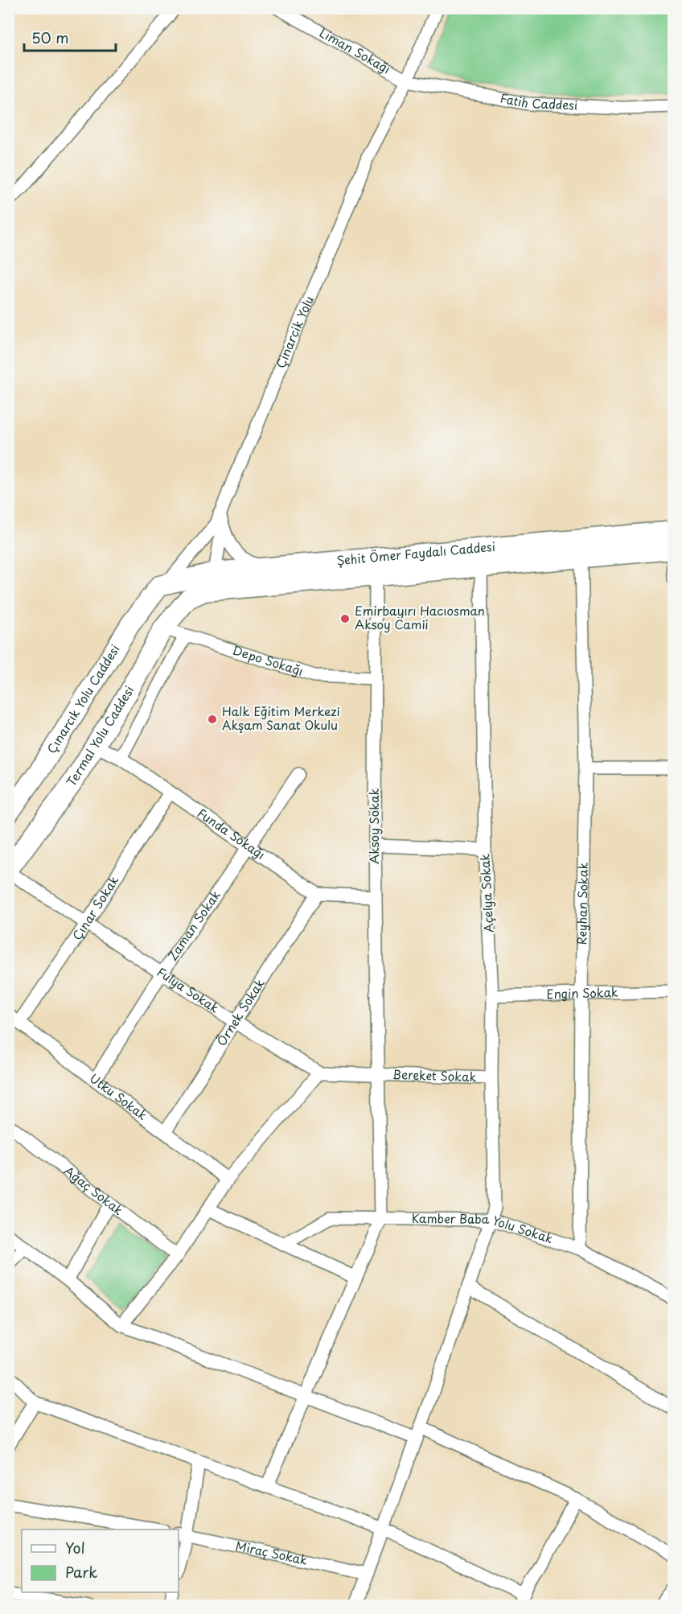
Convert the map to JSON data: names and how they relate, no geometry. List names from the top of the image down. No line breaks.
{"streets":{"main road":["Şehit Ömer Faydalı Caddesi","Çınarcık Yolu Caddesi","Termal Yolu Caddesi"],"street":["Liman Sokağı","Fatih Caddesi","Çinarcik Yolu","Depo Sokağı","Aksoy Sokak","Funda Sokağı","Açelya Sokak","Reyhan Sokak","Çınar Sokak","Zaman Sokak","Fulya Sokak","Engin Sokak","Örnek Sokak","Bereket Sokak","Utku Sokak","Ağaç Sokak","Kamber Baba Yolu Sokak","Miraç Sokak"]},"crossings":[["Liman Sokağı","Fatih Caddesi"],["Liman Sokağı","Çinarcik Yolu"],["Fatih Caddesi","Çinarcik Yolu"],["Çinarcik Yolu","Şehit Ömer Faydalı Caddesi"],["Çinarcik Yolu","Çınarcık Yolu Caddesi"],["Şehit Ömer Faydalı Caddesi","Çınarcık Yolu Caddesi"],["Şehit Ömer Faydalı Caddesi","Termal Yolu Caddesi"],["Şehit Ömer Faydalı Caddesi","Aksoy Sokak"],["Şehit Ömer Faydalı Caddesi","Açelya Sokak"],["Şehit Ömer Faydalı Caddesi","Reyhan Sokak"],["Depo Sokağı","Termal Yolu Caddesi"],["Depo Sokağı","Aksoy Sokak"],["Termal Yolu Caddesi","Funda Sokağı"],["Termal Yolu Caddesi","Fulya Sokak"],["Aksoy Sokak","Fulya Sokak"],["Aksoy Sokak","Bereket Sokak"],["Aksoy Sokak","Kamber Baba Yolu Sokak"],["Funda Sokağı","Çınar Sokak"],["Funda Sokağı","Zaman Sokak"],["Funda Sokağı","Örnek Sokak"],["Açelya Sokak","Engin Sokak"],["Açelya Sokak","Bereket Sokak"],["Açelya Sokak","Kamber Baba Yolu Sokak"],["Açelya Sokak","Miraç Sokak"],["Reyhan Sokak","Engin Sokak"],["Reyhan Sokak","Kamber Baba Yolu Sokak"],["Çınar Sokak","Fulya Sokak"],["Çınar Sokak","Utku Sokak"],["Zaman Sokak","Fulya Sokak"],["Zaman Sokak","Utku Sokak"],["Fulya Sokak","Örnek Sokak"],["Fulya Sokak","Bereket Sokak"],["Örnek Sokak","Utku Sokak"]],"places":["Emirbayırı Hacıosman Aksoy Camii","Halk Eğitim Merkezi Akşam Sanat Okulu"],"legend":["Yol","Park"],"scale_bar":"50 m"}
